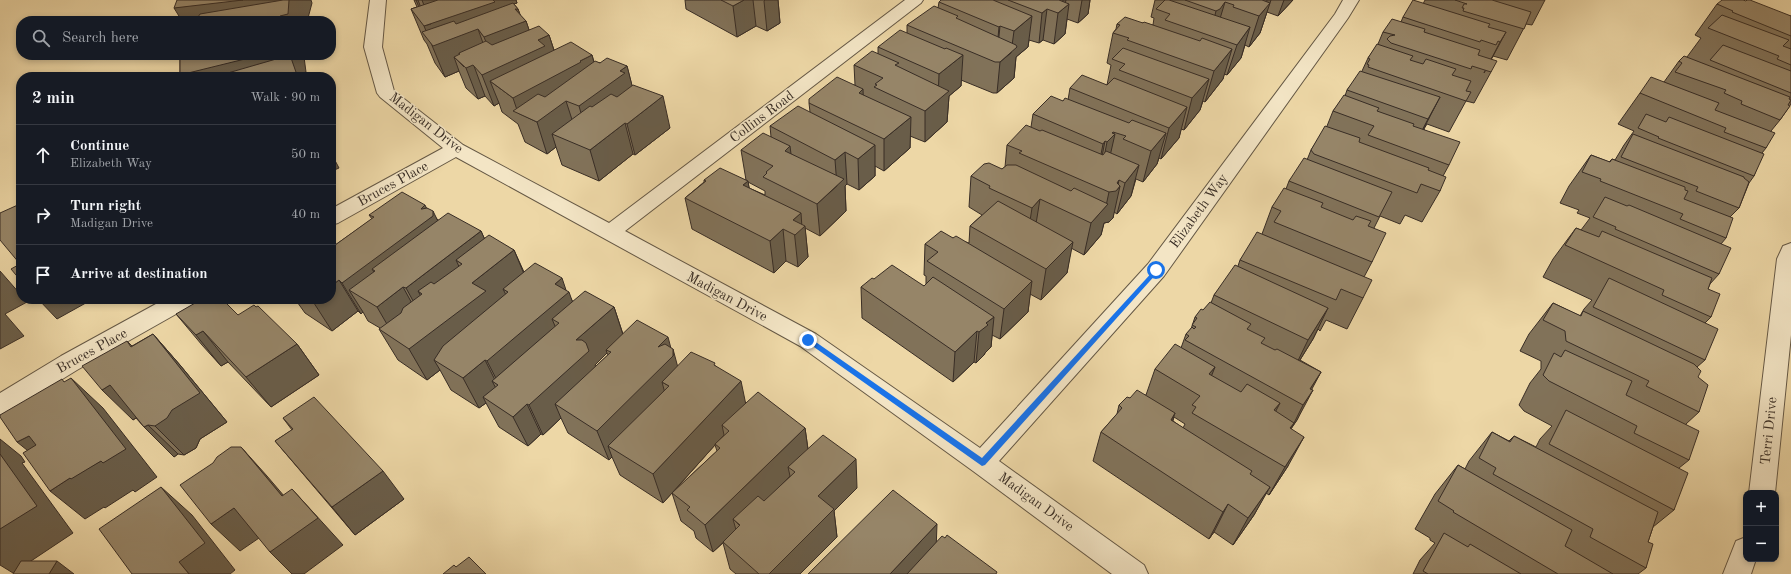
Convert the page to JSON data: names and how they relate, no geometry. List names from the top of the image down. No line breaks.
{"streets":{"street":["Collins Road","Madigan Drive","Bruces Place","Elizabeth Way","Terri Drive"]},"crossings":[["Collins Road","Madigan Drive"],["Madigan Drive","Bruces Place"],["Madigan Drive","Elizabeth Way"]],"page":{"search":"Search here","heading":["2 min","Walk · 90 m"],"list":[["Continue","Elizabeth Way","50 m"],["Turn right","Madigan Drive","40 m"],"Arrive at destination"],"map_buttons":["+","−"]}}
